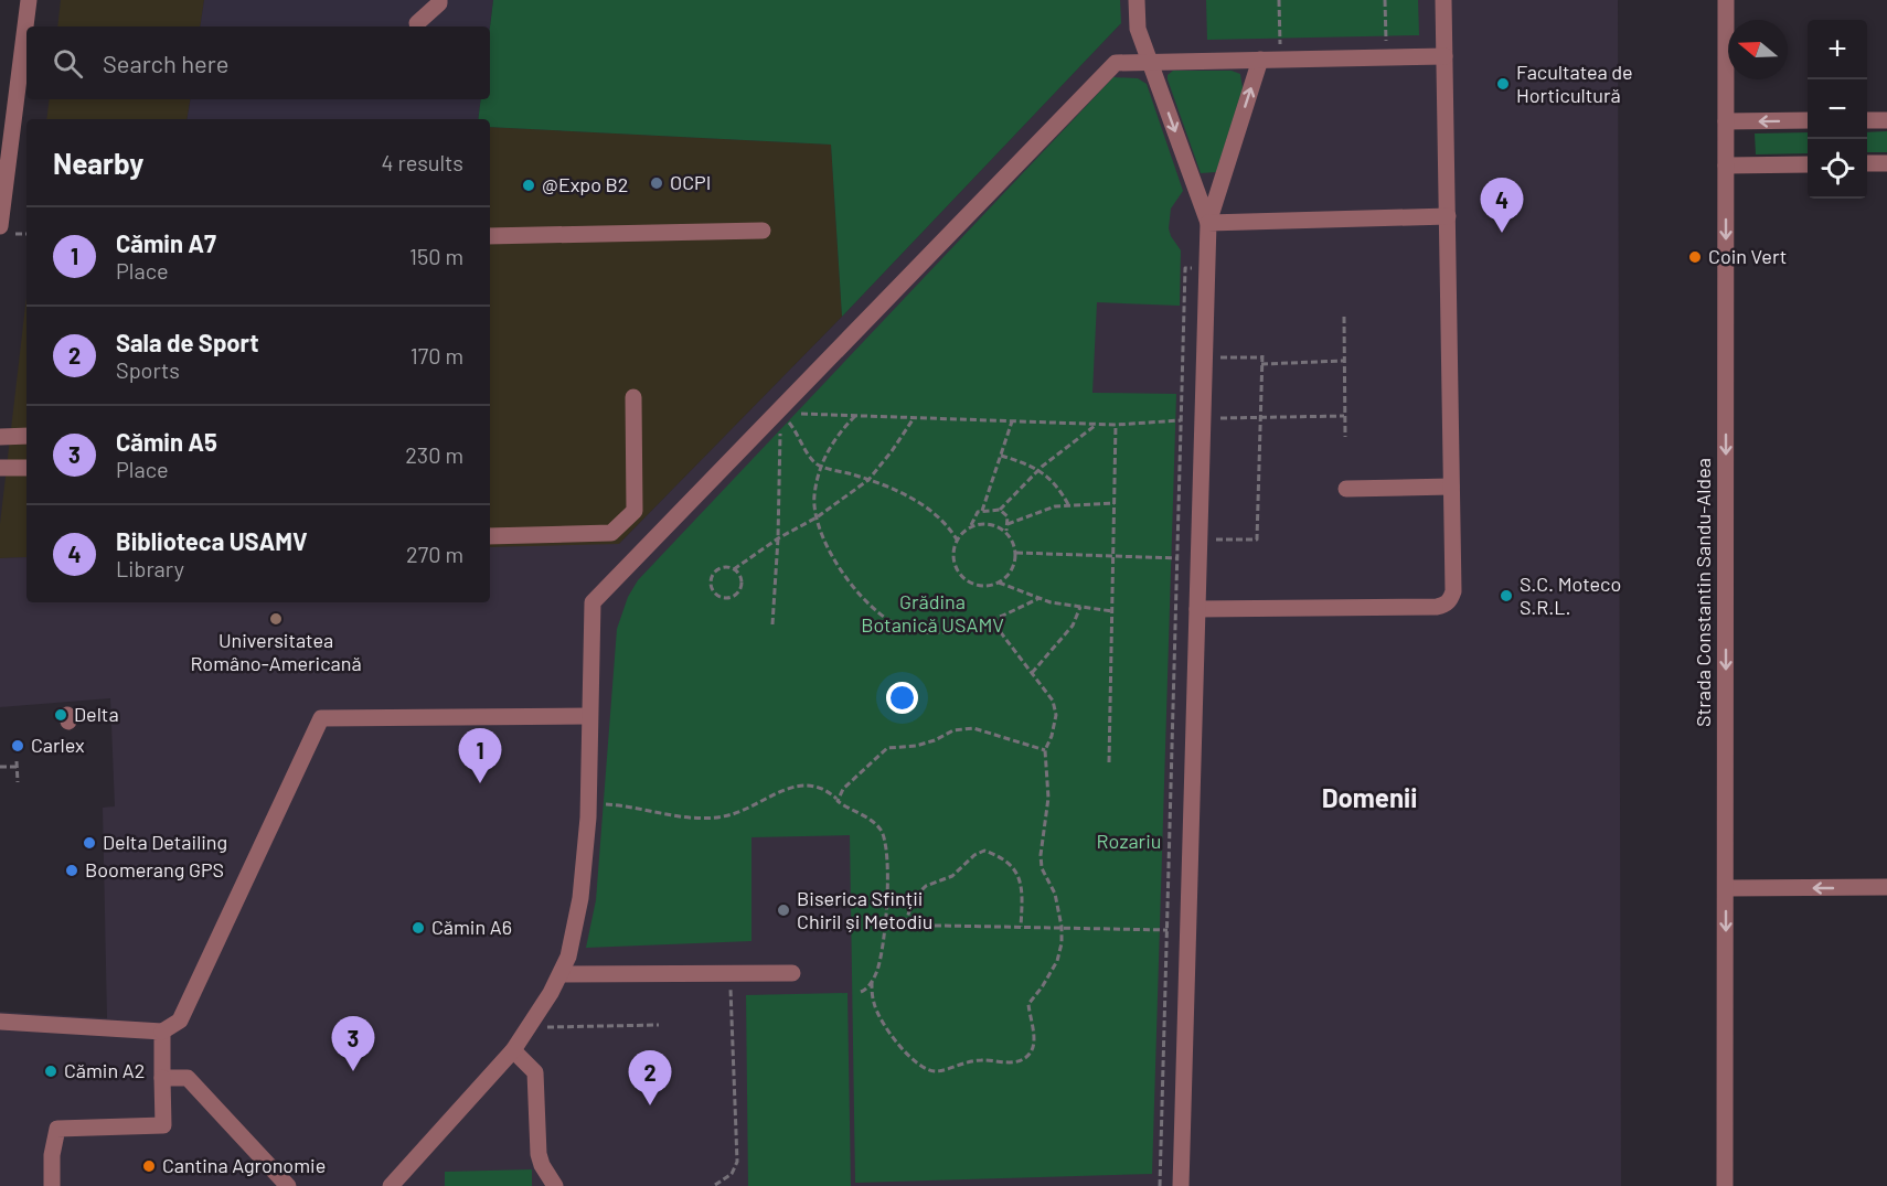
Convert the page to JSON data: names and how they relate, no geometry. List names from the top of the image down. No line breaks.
{"streets":{"street":["Strada Constantin Sandu-Aldea"]},"one_way":["Strada Constantin Sandu-Aldea"],"districts":["Domenii"],"parks":["Grădina Botanică USAMV","Rozariu"],"places":["Facultatea de Horticultură","OCPI","@Expo B2","Coin Vert","S.C. Moteco S.R.L.","Universitatea Româno-Americană","Delta","Carlex","Delta Detailing","Boomerang GPS","Biserica Sfinții Chiril și Metodiu","Cămin A6","Cămin A2","Cantina Agronomie"],"north":"left","page":{"map_buttons":["+","−"],"search":"Search here","heading":["Nearby","4 results"],"pins":["4","1","3","2"],"list":[{"mark":"1","name":"Cămin A7","note":"Place","value":"150 m"},{"mark":"2","name":"Sala de Sport","note":"Sports","value":"170 m"},{"mark":"3","name":"Cămin A5","note":"Place","value":"230 m"},{"mark":"4","name":"Biblioteca USAMV","note":"Library","value":"270 m"}]}}
